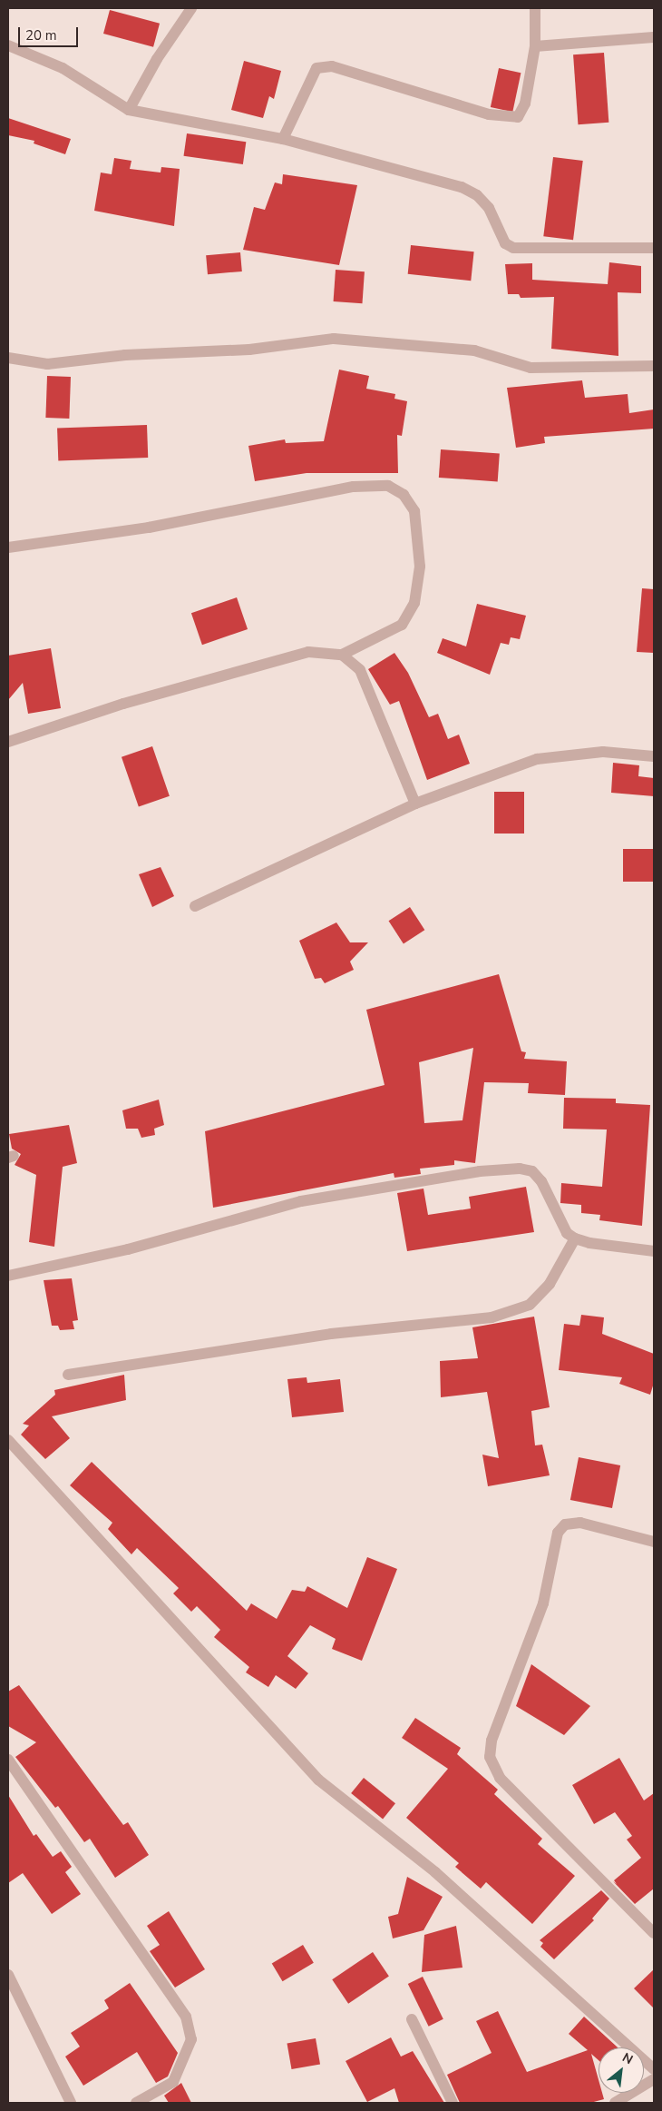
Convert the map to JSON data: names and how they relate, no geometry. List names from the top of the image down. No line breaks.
{"scale_bar":"20 m","north":"top right"}
